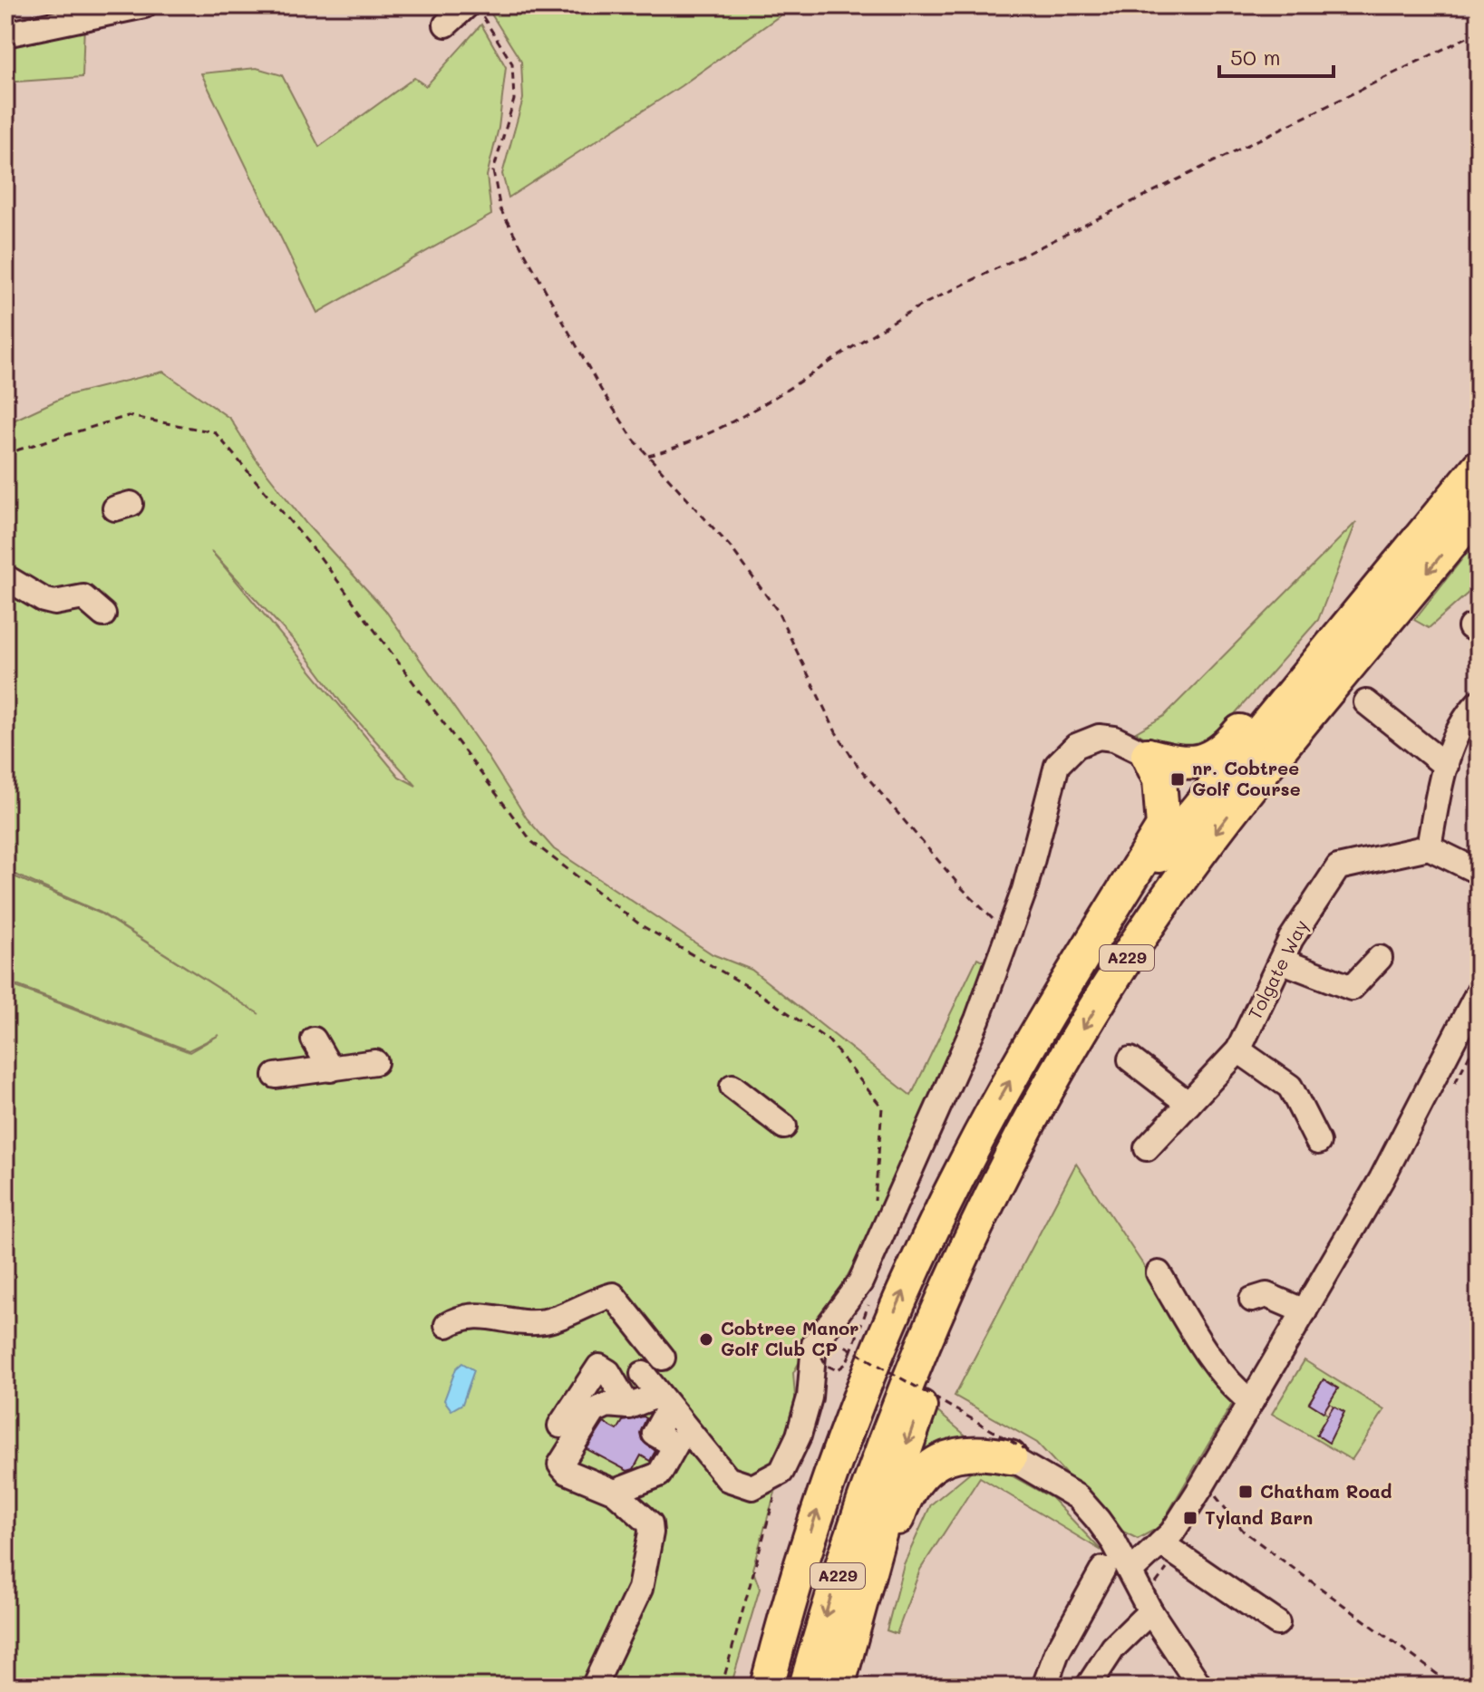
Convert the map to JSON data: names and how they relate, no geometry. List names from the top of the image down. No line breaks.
{"streets":{"highway":["A229"],"street":["Tolgate Way"]},"places":{"transit":["nr. Cobtree Golf Course","Chatham Road","Tyland Barn"],"other":["Cobtree Manor Golf Club CP"]},"scale_bar":"50 m"}
